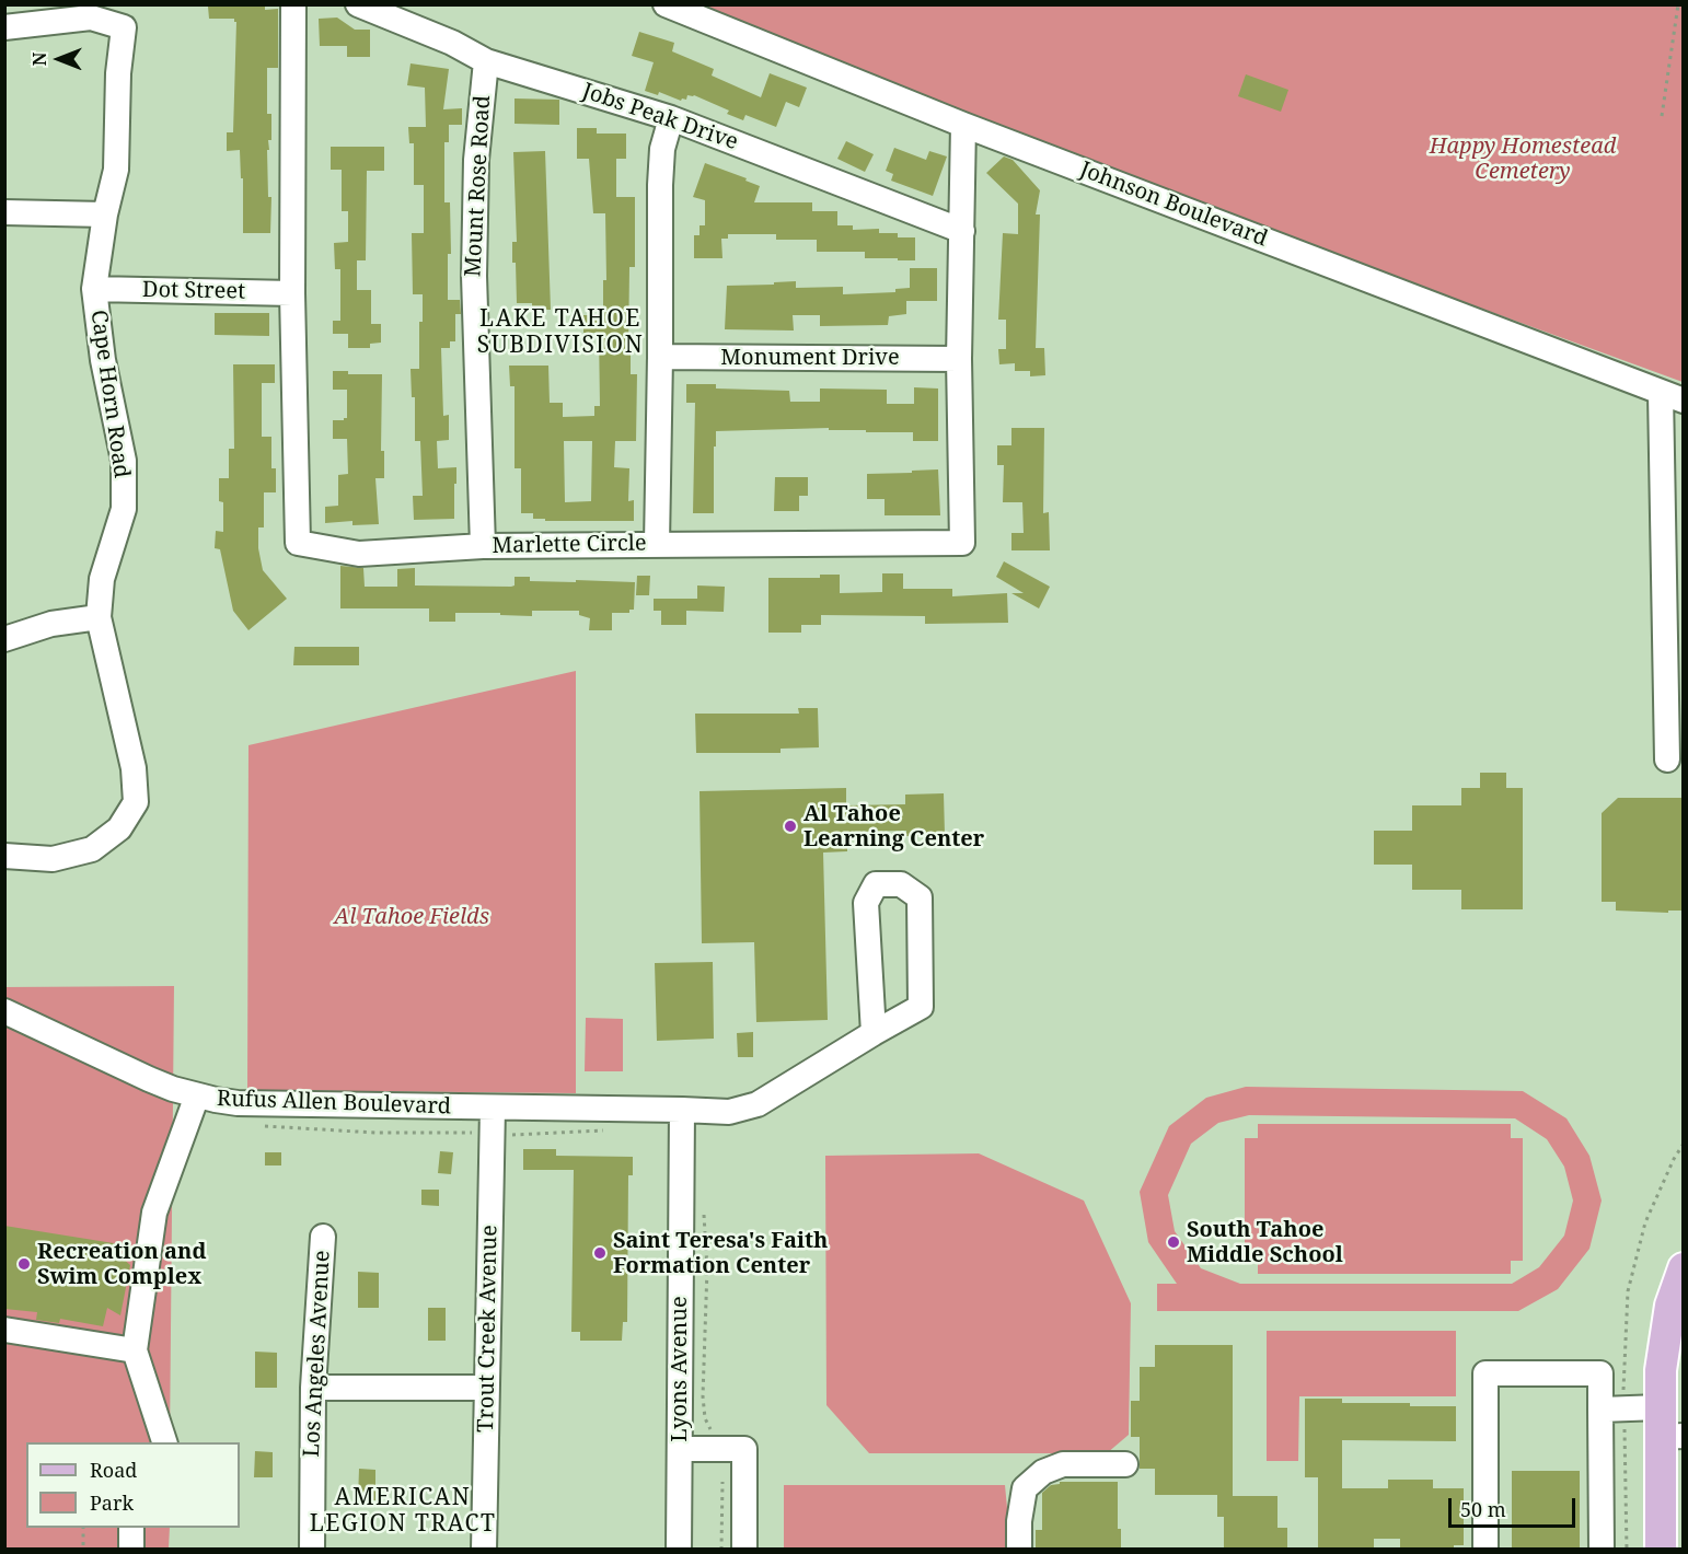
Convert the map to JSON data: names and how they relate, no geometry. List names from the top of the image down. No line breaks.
{"streets":{"street":["Jobs Peak Drive","Mount Rose Road","Johnson Boulevard","Dot Street","Monument Drive","Cape Horn Road","Marlette Circle","Rufus Allen Boulevard","Trout Creek Avenue","Los Angeles Avenue","Lyons Avenue"]},"crossings":[["Jobs Peak Drive","Mount Rose Road"],["Jobs Peak Drive","Marlette Circle"],["Mount Rose Road","Marlette Circle"],["Johnson Boulevard","Marlette Circle"],["Dot Street","Cape Horn Road"],["Dot Street","Marlette Circle"],["Monument Drive","Marlette Circle"],["Rufus Allen Boulevard","Trout Creek Avenue"],["Rufus Allen Boulevard","Lyons Avenue"]],"districts":["LAKE TAHOE SUBDIVISION","AMERICAN LEGION TRACT"],"parks":["Happy Homestead Cemetery","Al Tahoe Fields"],"places":["Al Tahoe Learning Center","South Tahoe Middle School","Saint Teresa's Faith Formation Center","Recreation and Swim Complex"],"legend":["Road","Park"],"scale_bar":"50 m","north":"left"}
